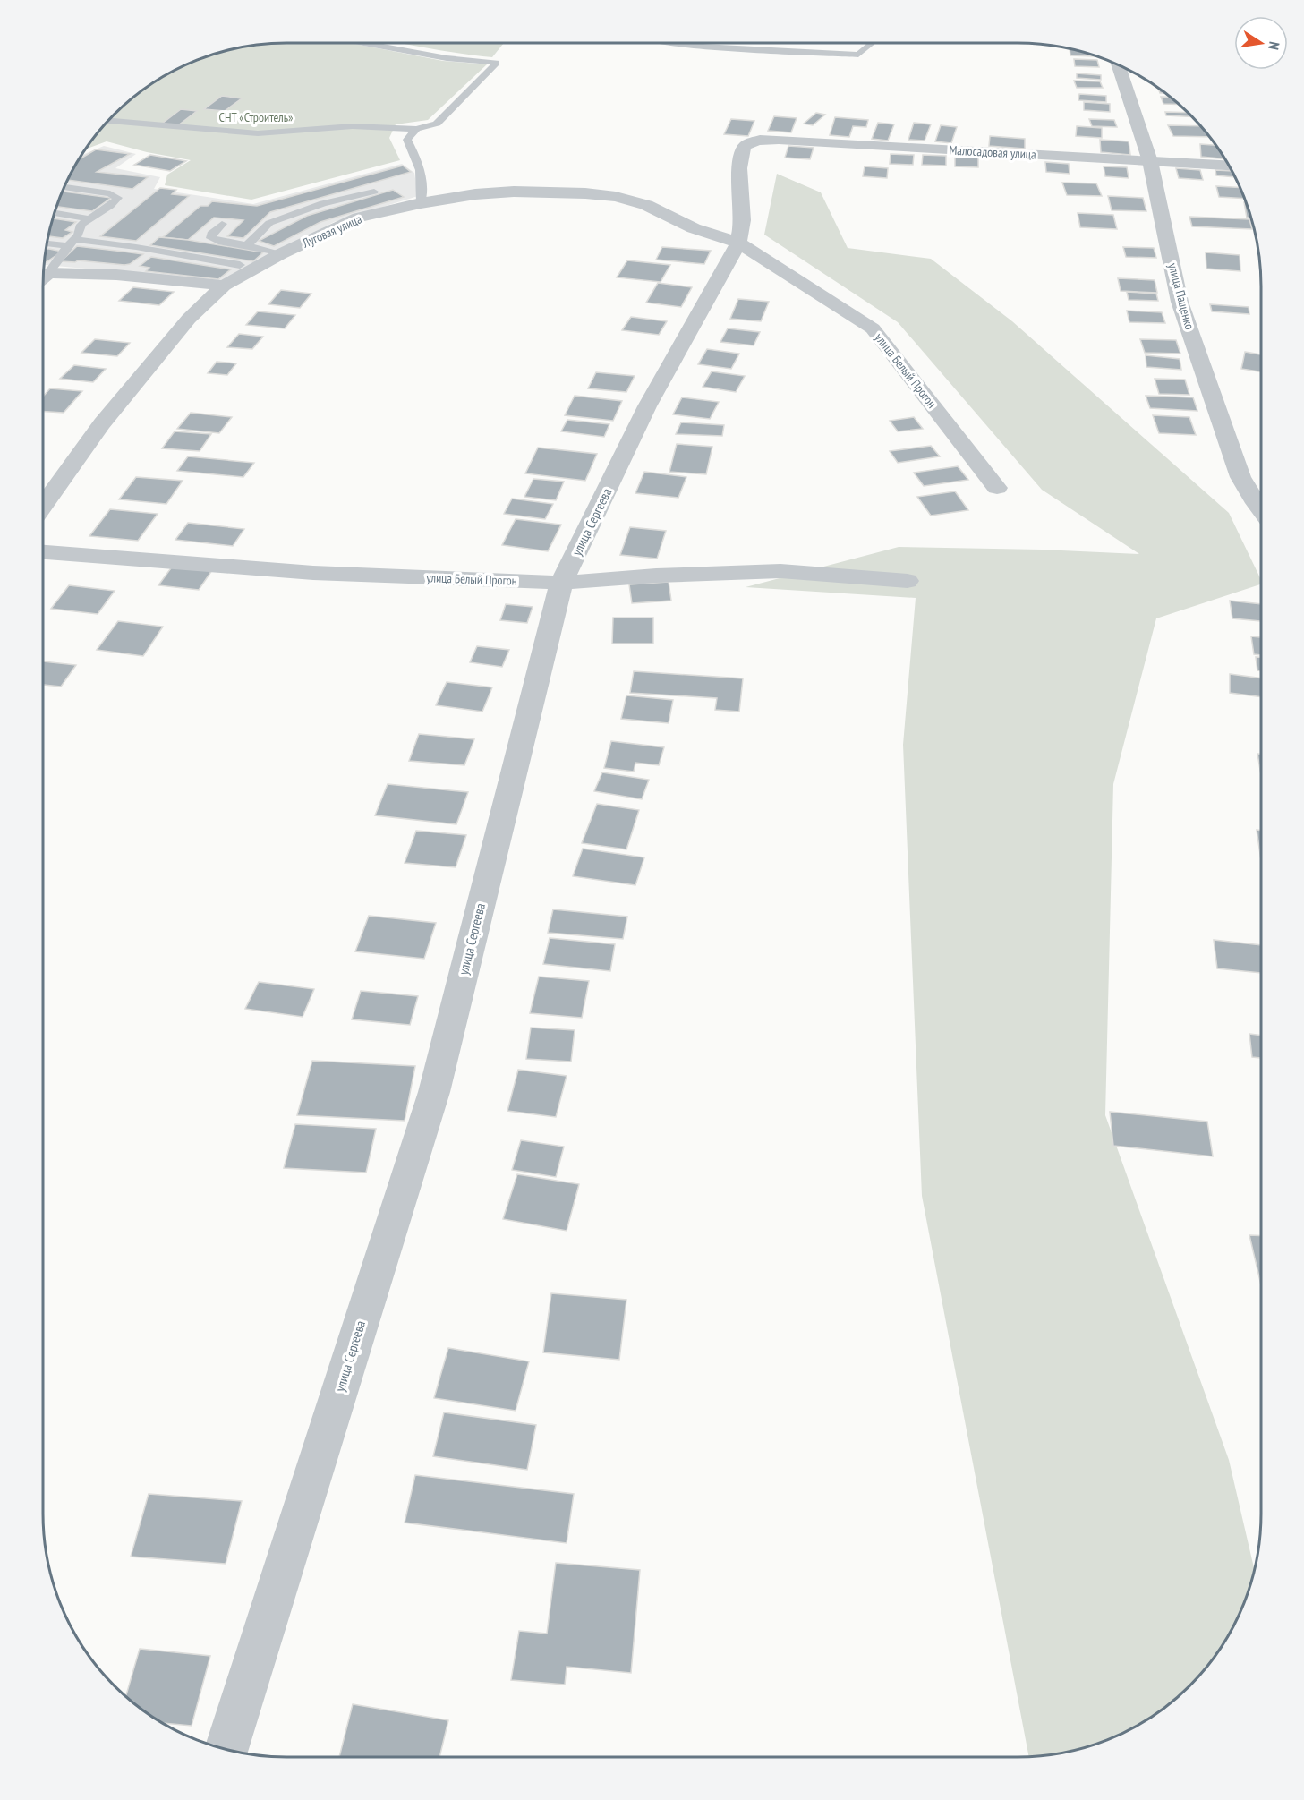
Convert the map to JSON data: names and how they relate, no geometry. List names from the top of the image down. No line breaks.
{"streets":{"street":["Малосадовая улица","Луговая улица","улица Пащенко","улица Белый Прогон","улица Сергеева"]},"crossings":[["Малосадовая улица","улица Пащенко"],["Малосадовая улица","улица Сергеева"],["Луговая улица","улица Белый Прогон"],["Луговая улица","улица Сергеева"],["улица Белый Прогон","улица Сергеева"]],"parks":["СНТ «Строитель»"],"north":"right"}
